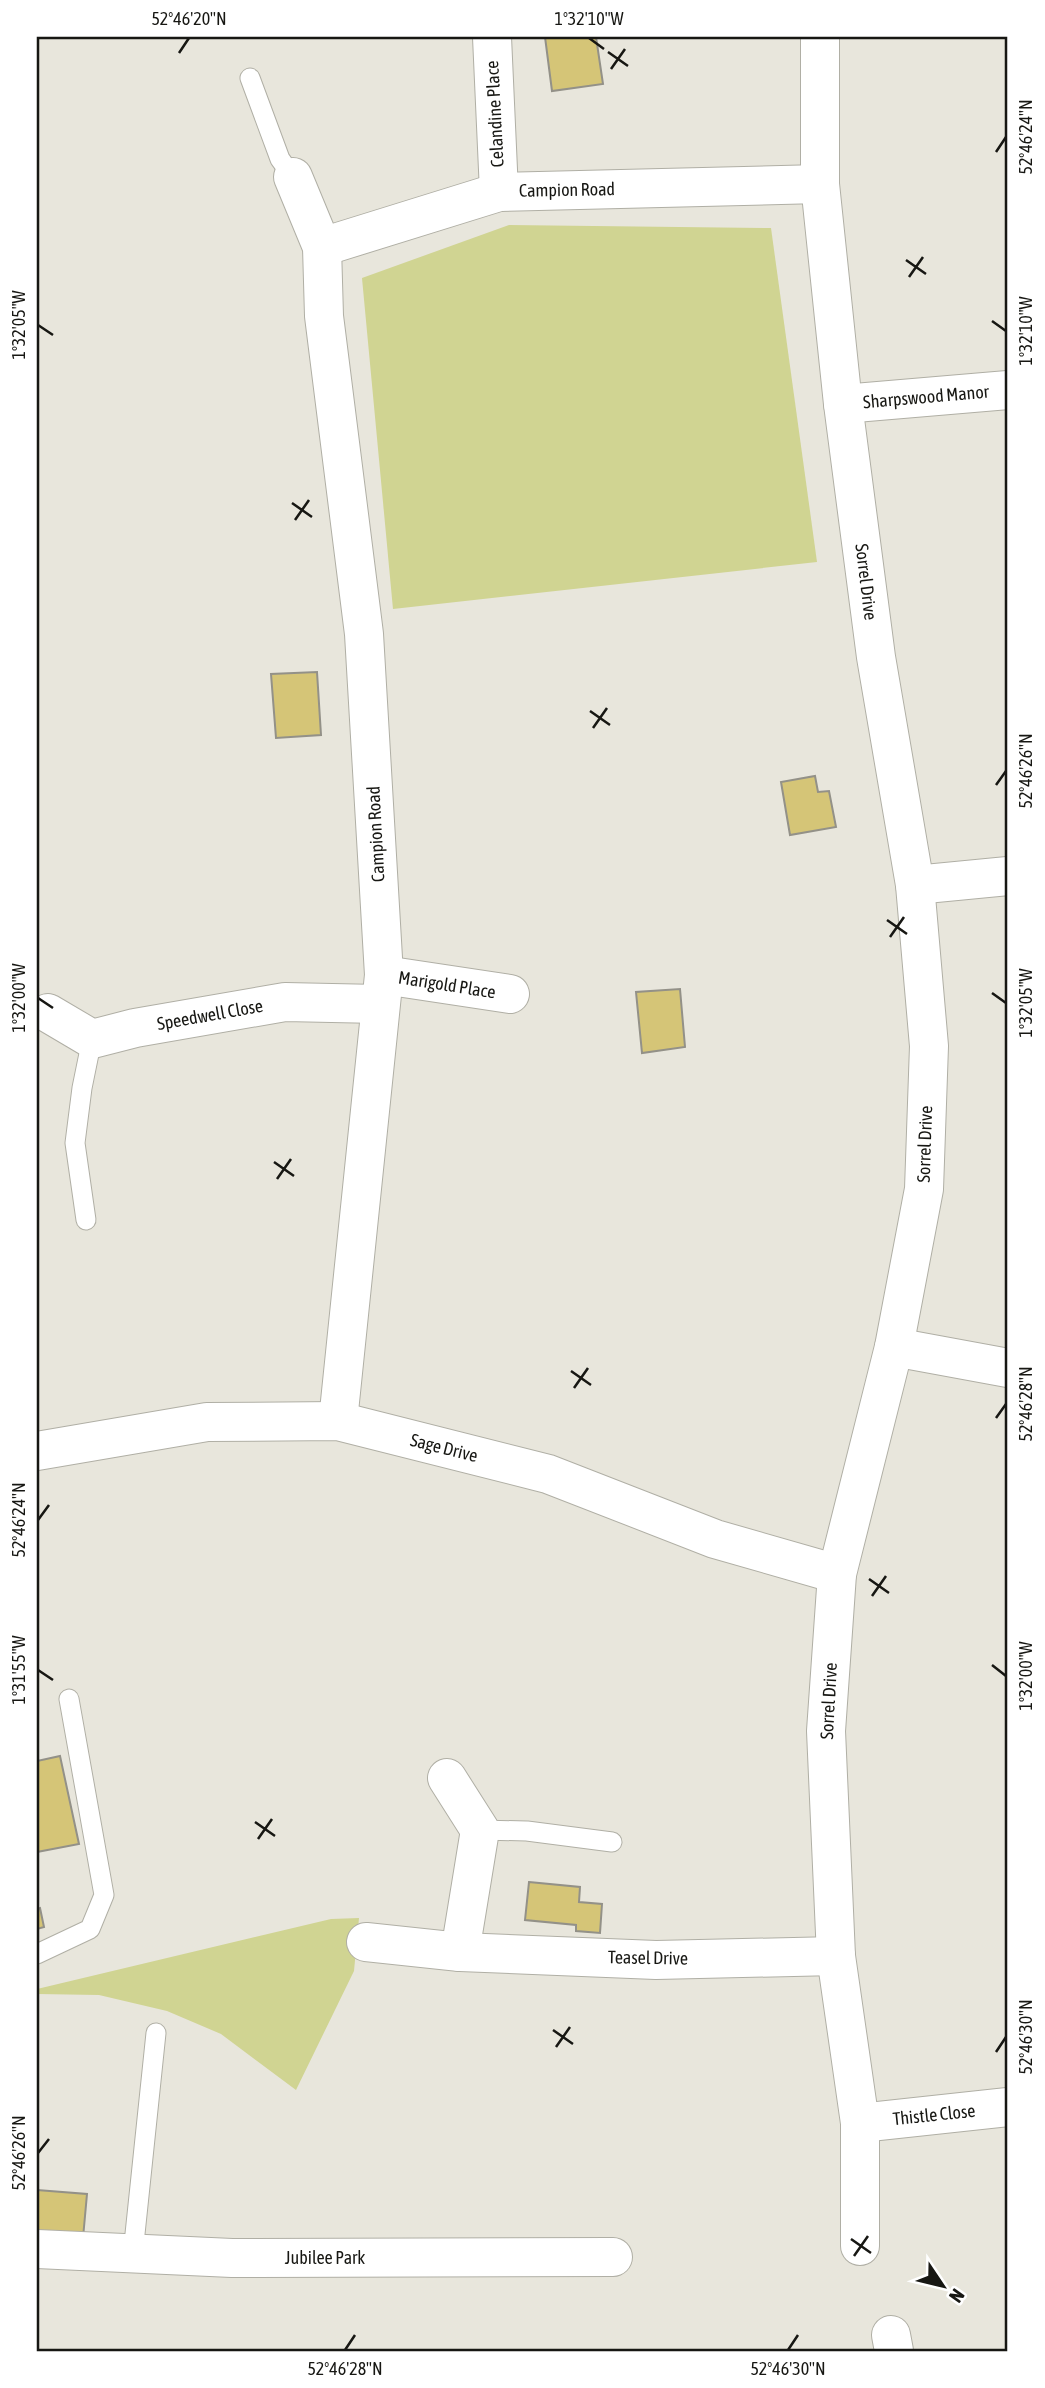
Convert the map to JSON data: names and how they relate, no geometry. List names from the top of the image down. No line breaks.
{"streets":{"street":["Celandine Place","Campion Road","Sharpswood Manor","Sorrel Drive","Marigold Place","Speedwell Close","Sage Drive","Teasel Drive","Thistle Close","Jubilee Park"]},"crossings":[["Celandine Place","Campion Road"],["Campion Road","Sorrel Drive"],["Campion Road","Marigold Place"],["Campion Road","Speedwell Close"],["Campion Road","Sage Drive"],["Sharpswood Manor","Sorrel Drive"],["Sorrel Drive","Sage Drive"],["Sorrel Drive","Teasel Drive"],["Sorrel Drive","Thistle Close"],["Marigold Place","Speedwell Close"]],"north":"bottom right","coordinates":["52°46'20\"N","1°32'10\"W","52°46'24\"N","1°32'05\"W","52°46'26\"N","1°32'00\"W","52°46'28\"N","1°31'55\"W","52°46'30\"N"]}
